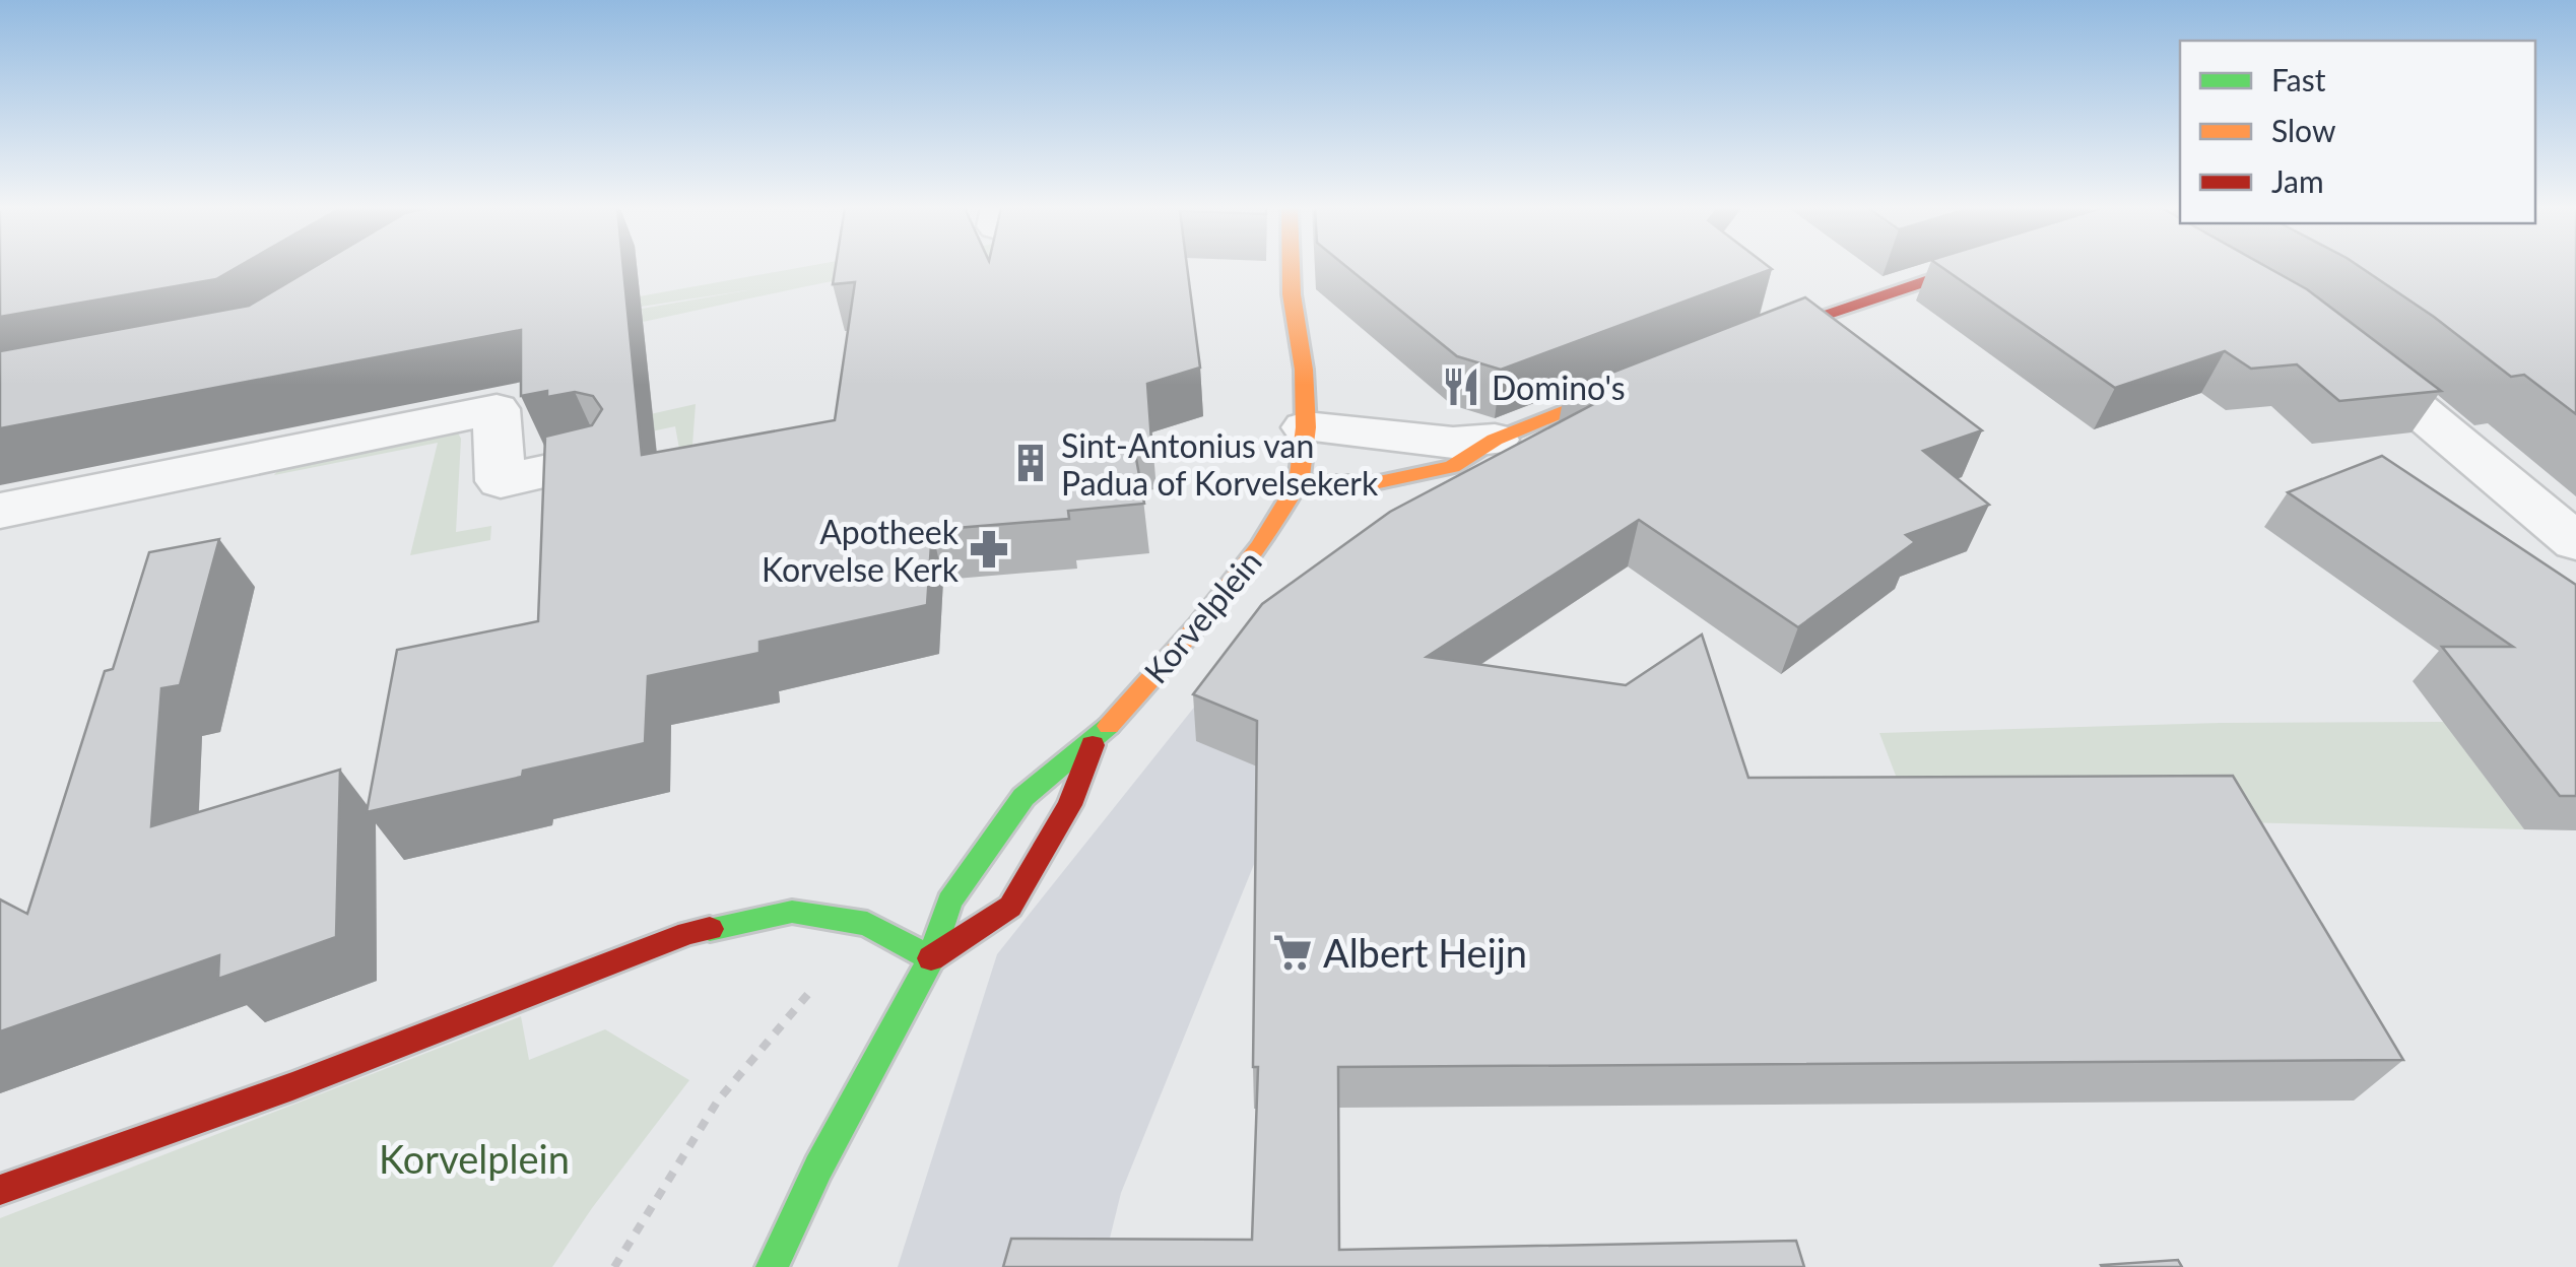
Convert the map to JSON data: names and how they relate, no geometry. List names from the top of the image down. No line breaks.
{"streets":{"street":["Korvelplein"]},"parks":["Korvelplein"],"places":{"restaurant":["Domino's"],"building":["Sint-Antonius van Padua of Korvelsekerk"],"pharmacy":["Apotheek Korvelse Kerk"],"supermarket":["Albert Heijn"]},"legend":["Fast","Slow","Jam"]}
